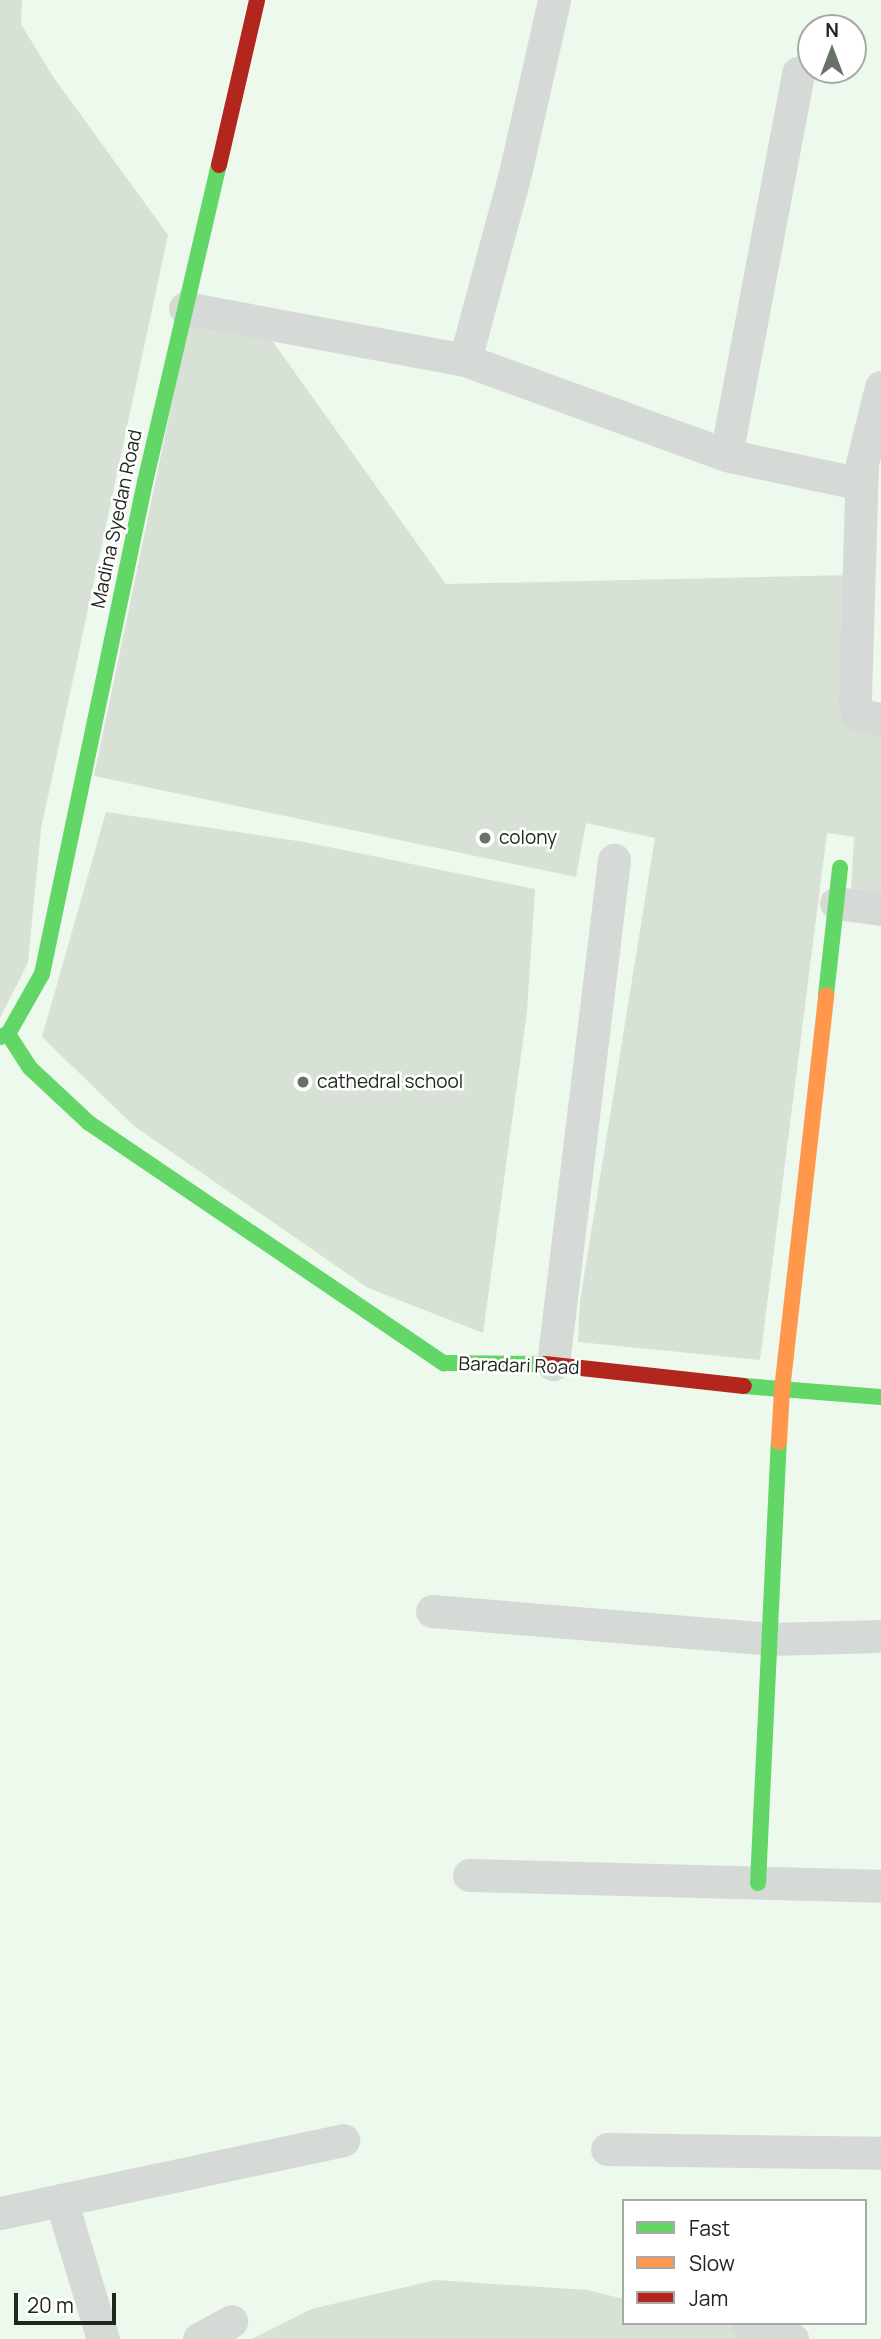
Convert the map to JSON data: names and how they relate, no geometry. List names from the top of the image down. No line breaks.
{"streets":{"street":["Madina Syedan Road","Baradari Road"]},"crossings":[["Madina Syedan Road","Baradari Road"]],"places":["colony","cathedral school"],"legend":["Fast","Slow","Jam"],"scale_bar":"20 m","north":"top"}
